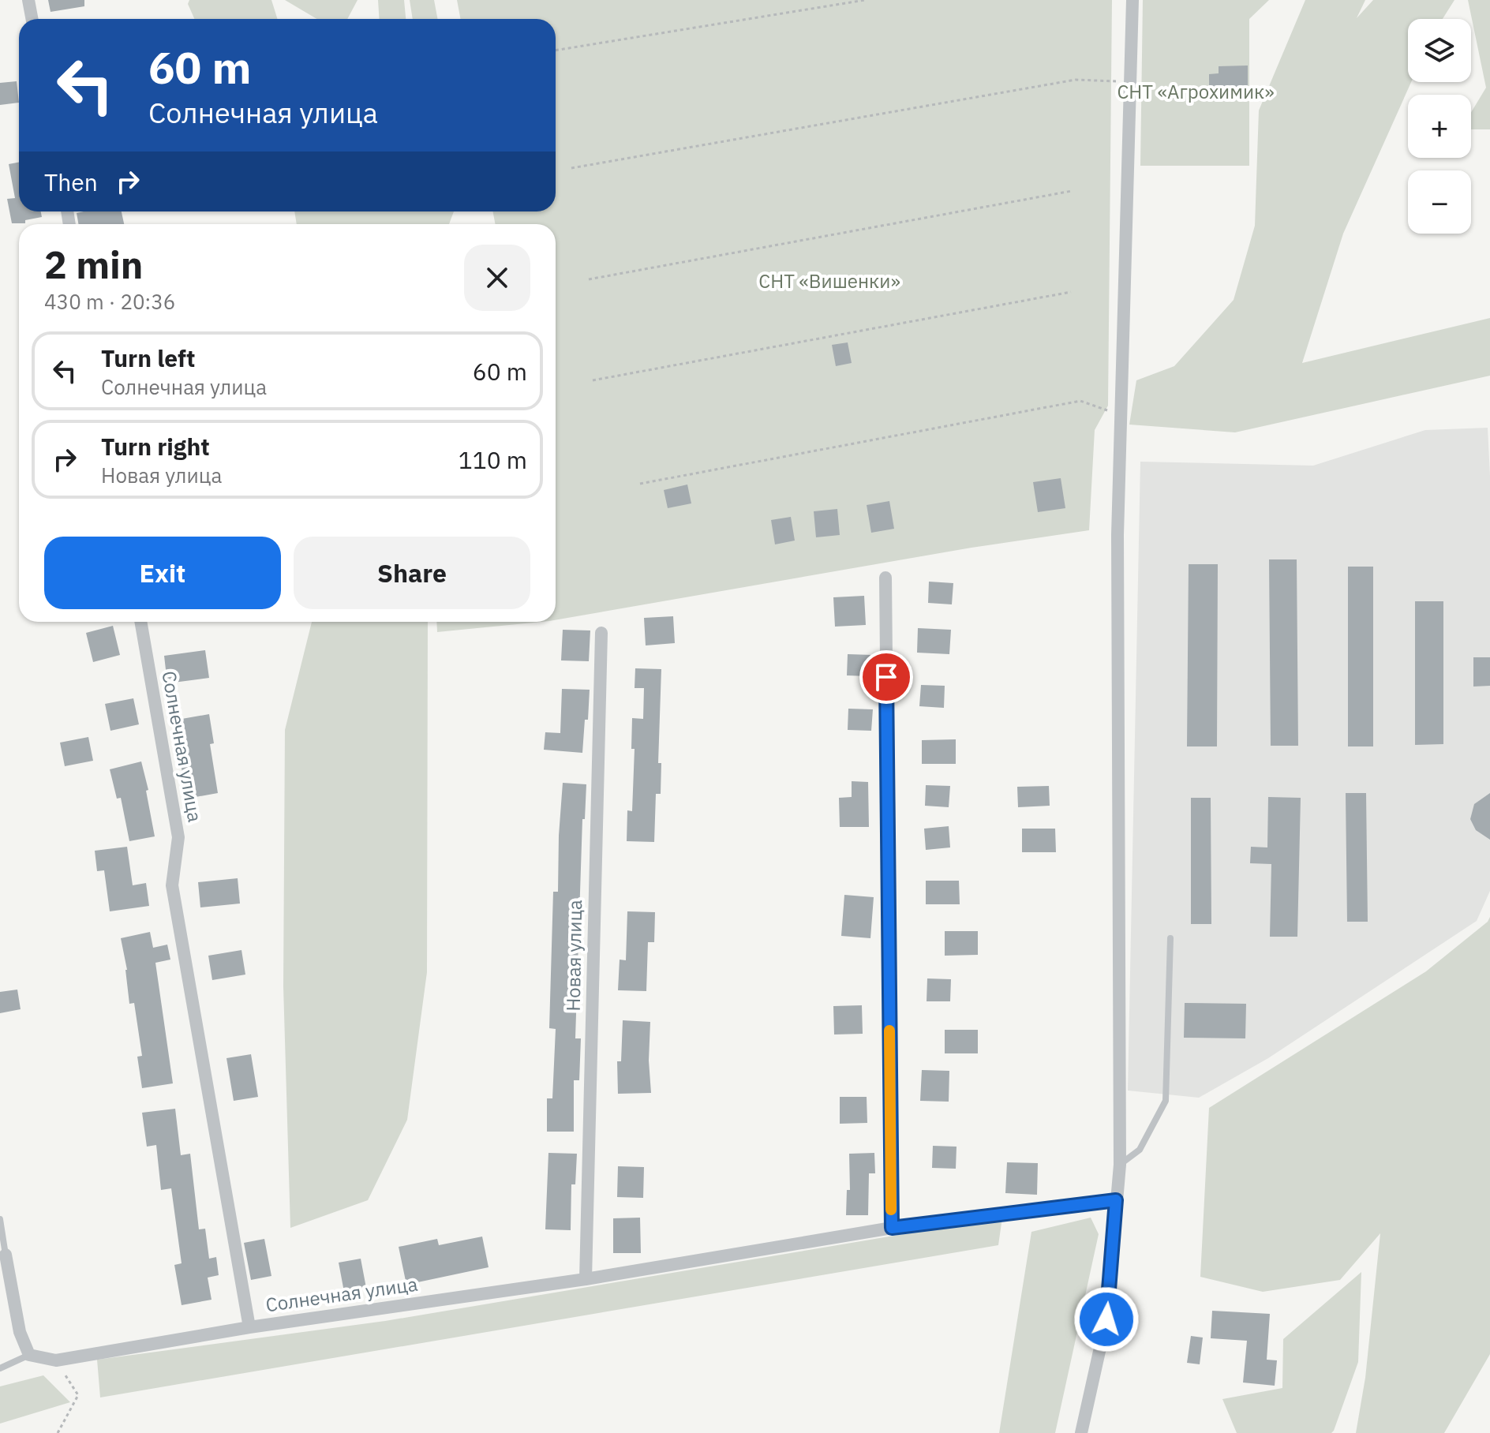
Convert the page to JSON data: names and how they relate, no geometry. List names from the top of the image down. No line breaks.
{"streets":{"street":["Солнечная улица","Новая улица"]},"crossings":[["Солнечная улица","Новая улица"]],"parks":["СНТ «Агрохимик»","СНТ «Вишенки»"],"page":{"map_buttons":["+","−"],"turn":["60 m","Солнечная улица"],"then":"Then","heading":["2 min","430 m · 20:36"],"list":[{"name":"Turn left","note":"Солнечная улица","value":"60 m"},{"name":"Turn right","note":"Новая улица","value":"110 m"}],"buttons":["Exit","Share"]}}
